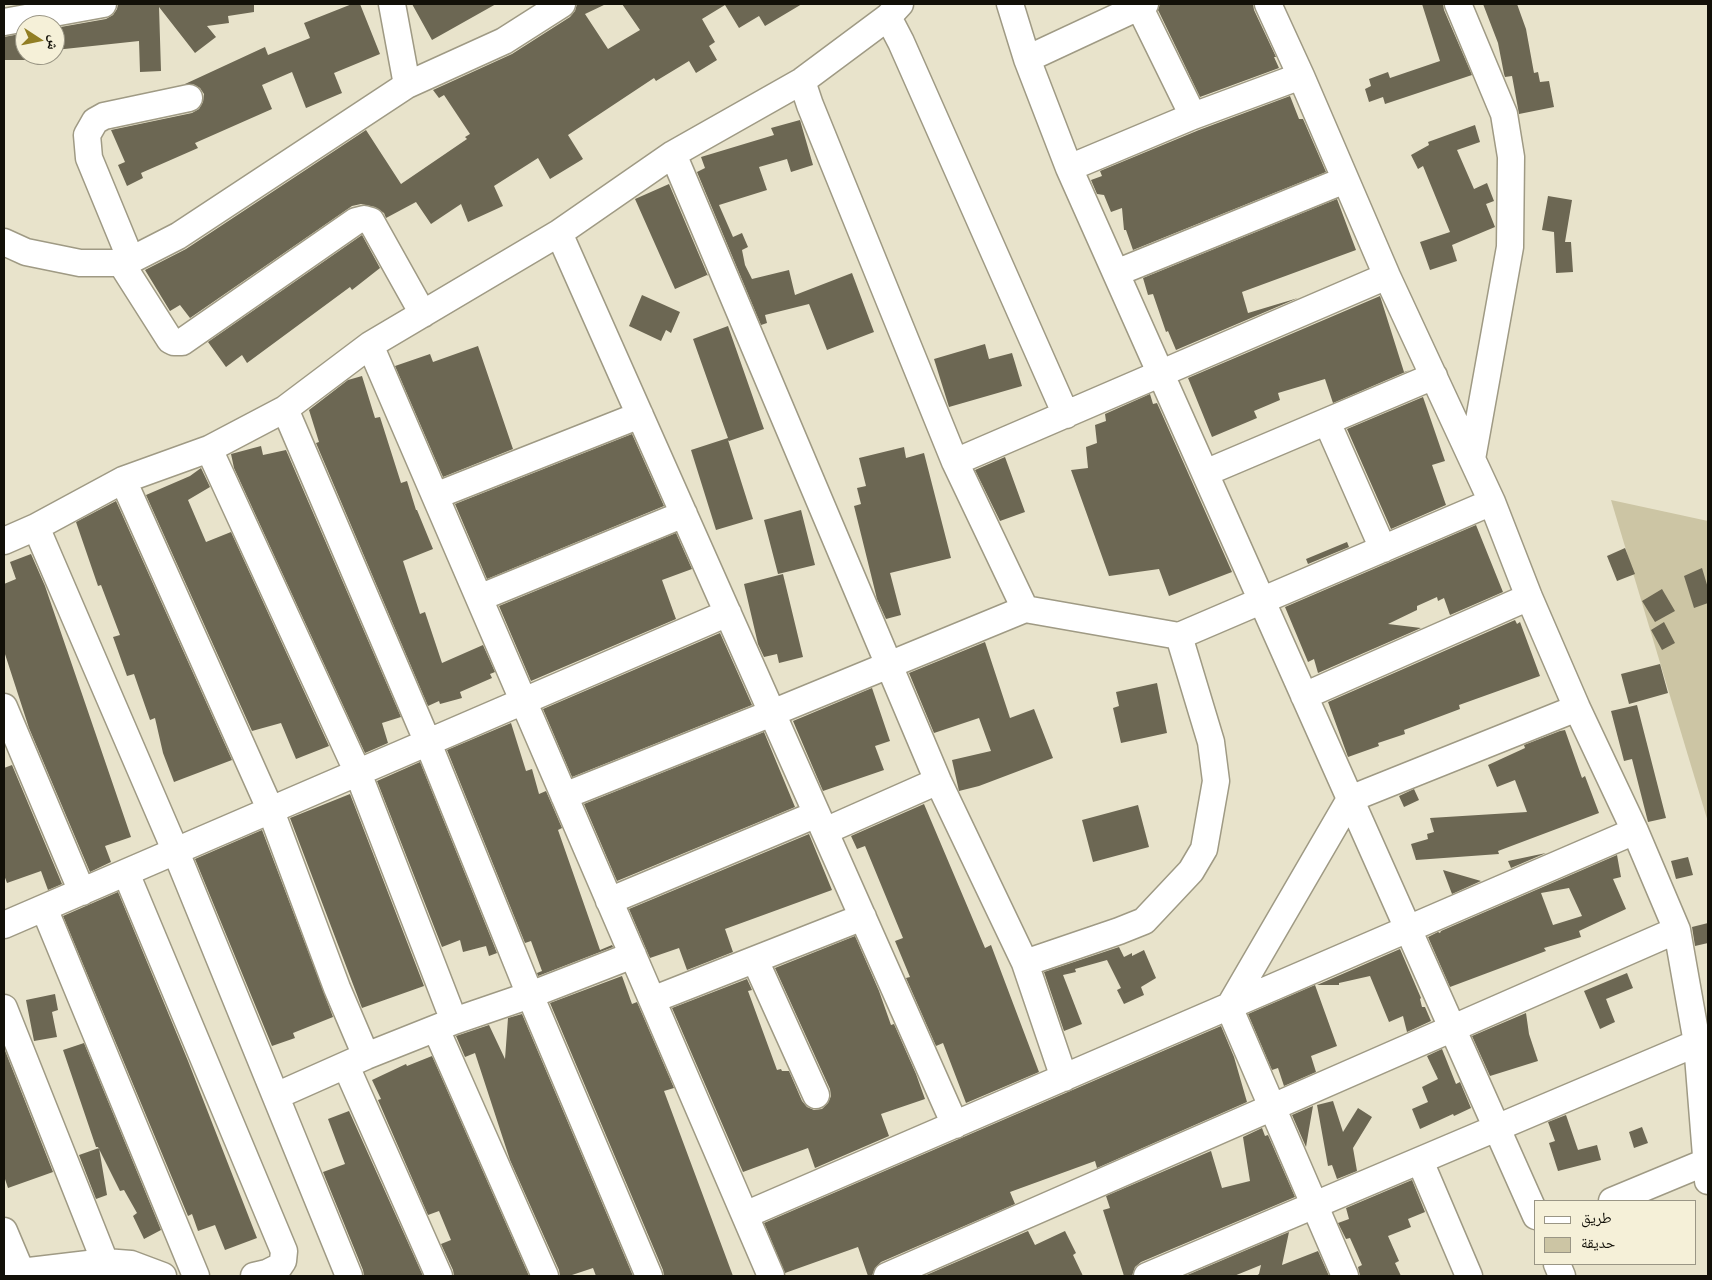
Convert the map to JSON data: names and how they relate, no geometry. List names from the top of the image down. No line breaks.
{"legend":["طريق","حديقة"],"north":"right"}
